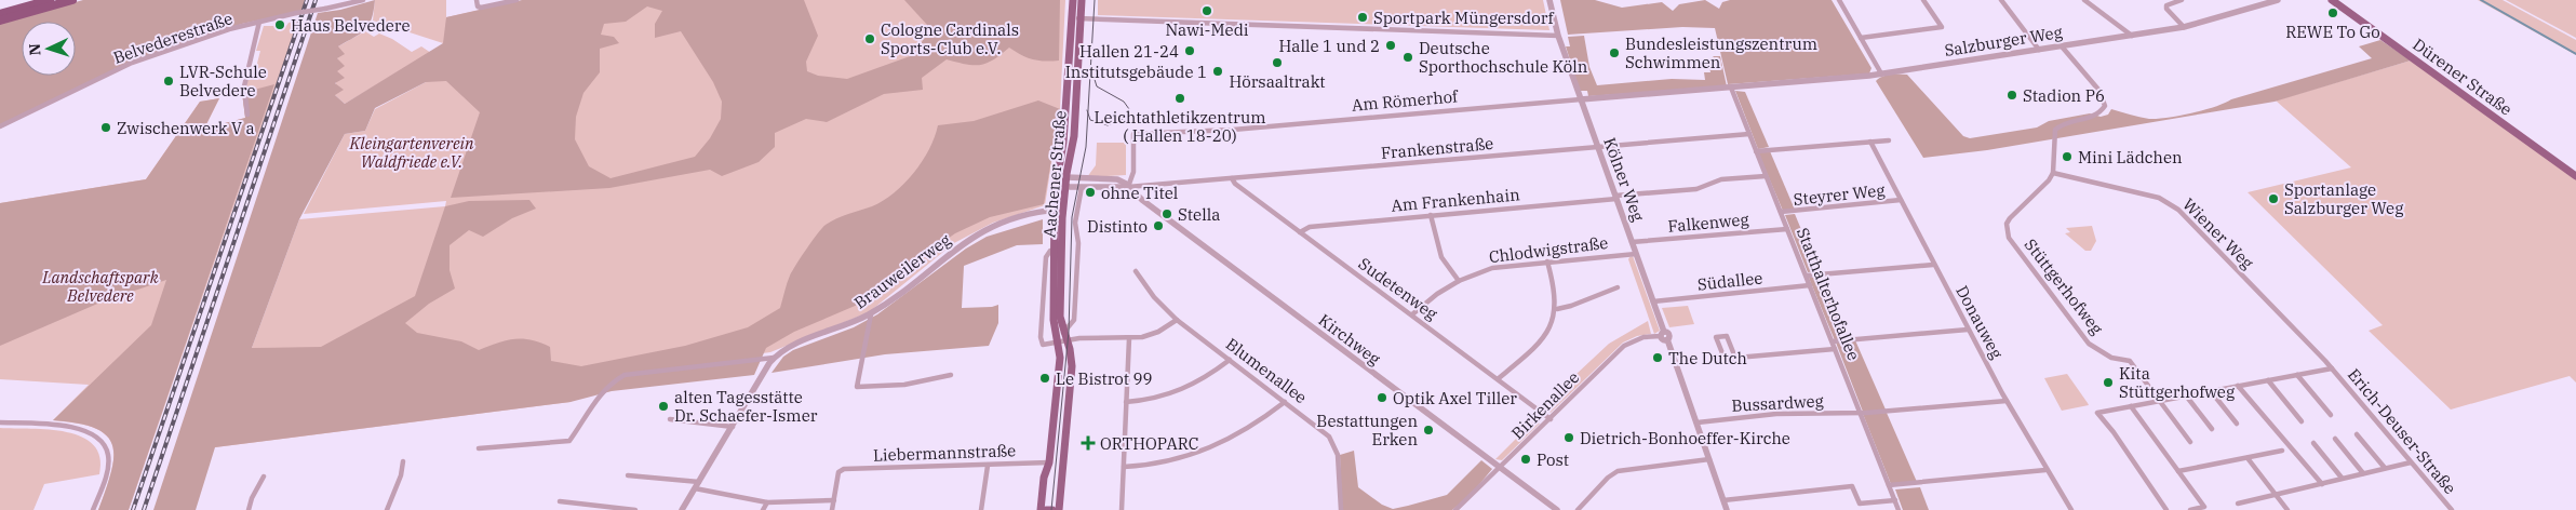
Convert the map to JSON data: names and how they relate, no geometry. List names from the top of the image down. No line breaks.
{"streets":{"main road":["Dürener Straße","Aachener Straße"],"street":["Belvederestraße","Salzburger Weg","Am Römerhof","Frankenstraße","Kölner Weg","Steyrer Weg","Am Frankenhain","Falkenweg","Wiener Weg","Chlodwigstraße","Brauweilerweg","Südallee","Stüttgerhofweg","Sudetenweg","Statthalterhofallee","Donauweg","Kirchweg","Blumenallee","Bussardweg","Birkenallee","Erich-Deuser-Straße","Liebermannstraße"]},"crossings":[["Salzburger Weg","Am Römerhof"],["Salzburger Weg","Statthalterhofallee"],["Am Römerhof","Frankenstraße"],["Am Römerhof","Kölner Weg"],["Am Römerhof","Statthalterhofallee"],["Am Römerhof","Kirchweg"],["Frankenstraße","Kölner Weg"],["Frankenstraße","Sudetenweg"],["Frankenstraße","Statthalterhofallee"],["Frankenstraße","Kirchweg"],["Aachener Straße","Brauweilerweg"],["Aachener Straße","Liebermannstraße"],["Kölner Weg","Am Frankenhain"],["Kölner Weg","Falkenweg"],["Kölner Weg","Chlodwigstraße"],["Kölner Weg","Südallee"],["Kölner Weg","Bussardweg"],["Kölner Weg","Birkenallee"],["Steyrer Weg","Statthalterhofallee"],["Steyrer Weg","Donauweg"],["Am Frankenhain","Sudetenweg"],["Am Frankenhain","Statthalterhofallee"],["Falkenweg","Statthalterhofallee"],["Wiener Weg","Stüttgerhofweg"],["Wiener Weg","Erich-Deuser-Straße"],["Chlodwigstraße","Sudetenweg"],["Südallee","Statthalterhofallee"],["Sudetenweg","Birkenallee"],["Statthalterhofallee","Bussardweg"],["Donauweg","Bussardweg"],["Kirchweg","Birkenallee"]],"parks":["Kleingartenverein Waldfriede e.V.","Landschaftspark Belvedere"],"places":{"other":["Nawi-Medi","REWE To Go","Sportpark Müngersdorf","Haus Belvedere","Cologne Cardinals Sports-Club e.V.","Halle 1 und 2","Hallen 21-24","Bundesleistungszentrum Schwimmen","Deutsche Sporthochschule Köln","Hörsaaltrakt","Institutsgebäude 1","LVR-Schule Belvedere","Stadion P6","Leichtathletikzentrum ( Hallen 18-20)","Zwischenwerk V a","Mini Lädchen","ohne Titel","Sportanlage Salzburger Weg","Stella","Distinto","The Dutch","Le Bistrot 99","Kita Stüttgerhofweg","Optik Axel Tiller","alten Tagesstätte Dr. Schaefer-Ismer","Bestattungen Erken","Dietrich-Bonhoeffer-Kirche","Post"],"health":["ORTHOPARC"]},"north":"left"}
